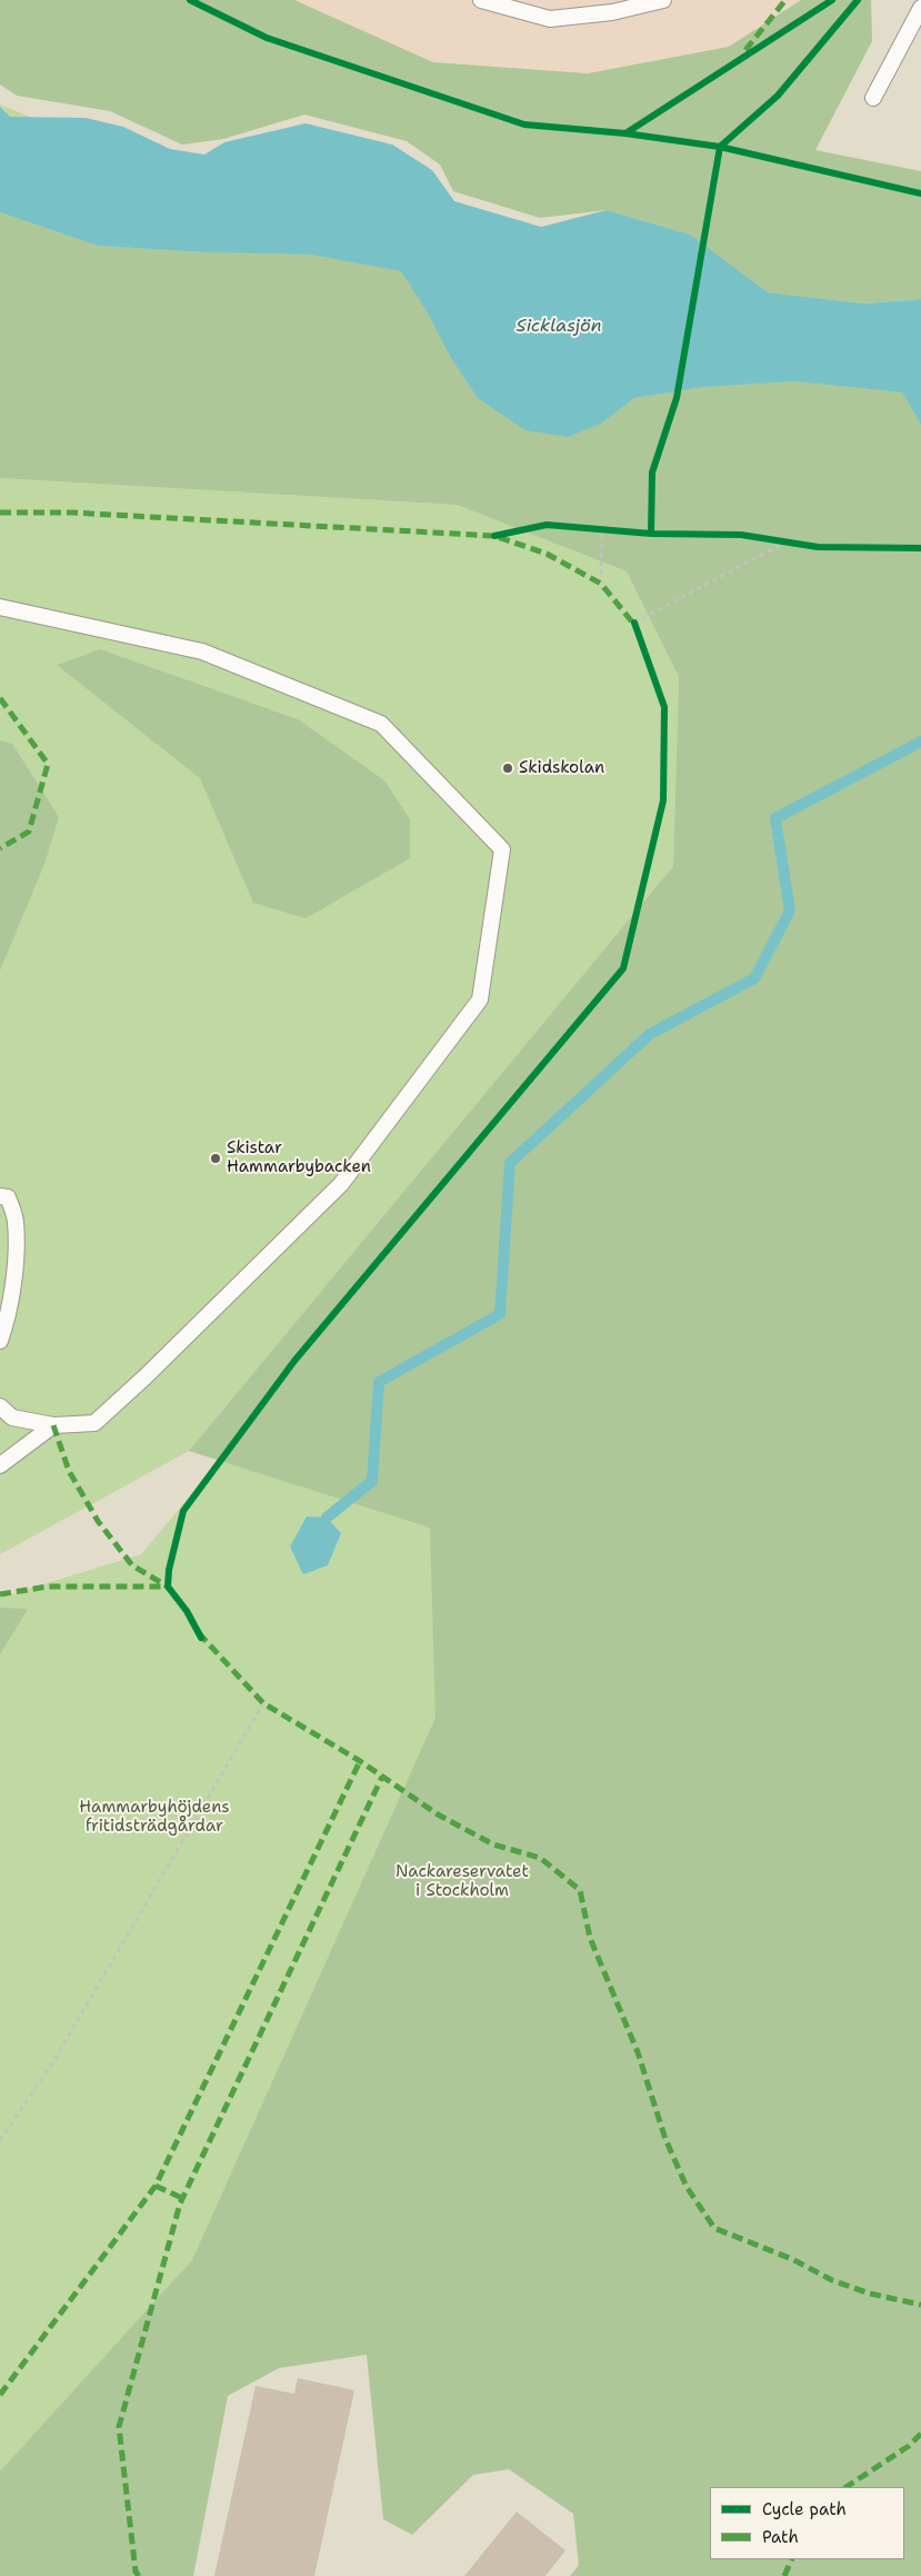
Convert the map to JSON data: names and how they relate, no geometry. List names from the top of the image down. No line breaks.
{"water":["Sicklasjön"],"parks":["Hammarbyhöjdens fritidsträdgårdar","Nackareservatet i Stockholm"],"places":["Skidskolan","Skistar Hammarbybacken"],"legend":["Cycle path","Path"]}
